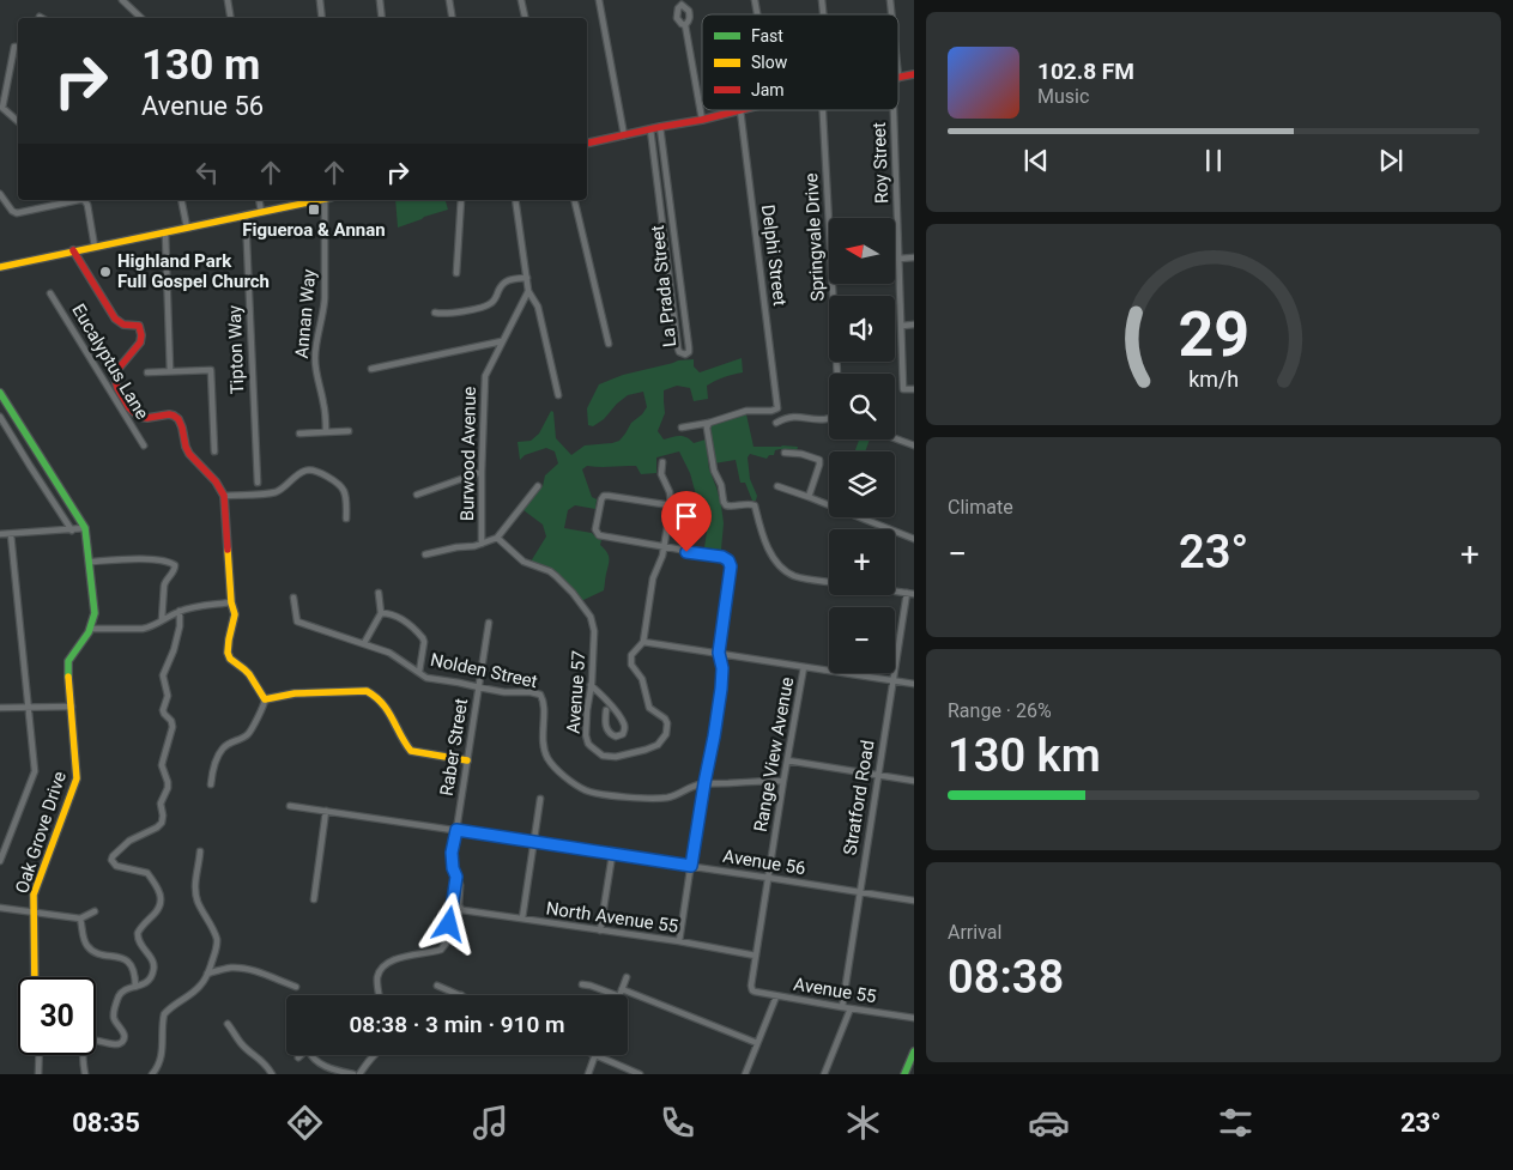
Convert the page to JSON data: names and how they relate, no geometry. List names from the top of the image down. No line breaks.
{"streets":{"street":["Roy Street","Springvale Drive","Delphi Street","La Prada Street","Annan Way","Tipton Way","Eucalyptus Lane","Burwood Avenue","Nolden Street","Avenue 57","Raber Street","Range View Avenue","Stratford Road","Oak Grove Drive","Avenue 56","North Avenue 55","Avenue 55"]},"crossings":[["Nolden Street","Raber Street"],["Nolden Street","Range View Avenue"],["Raber Street","Avenue 56"],["Raber Street","North Avenue 55"],["Range View Avenue","Avenue 56"],["Range View Avenue","North Avenue 55"],["Range View Avenue","Avenue 55"],["Stratford Road","Avenue 56"],["Stratford Road","Avenue 55"]],"places":{"transit":["Figueroa & Annan"],"other":["Highland Park Full Gospel Church"]},"legend":["Fast","Slow","Jam"],"north":"left","page":{"turn":["130 m","Avenue 56"],"song":["102.8 FM","Music"],"map_buttons":["+","−"],"tile":["Climate",["Range · 26%","130 km"],["Arrival","08:38"]],"heat":["−","23°","+"],"limit":"30","trip":"08:38 · 3 min · 910 m","tabs":["08:35","23°"],"gauge":["29","km/h"]}}
